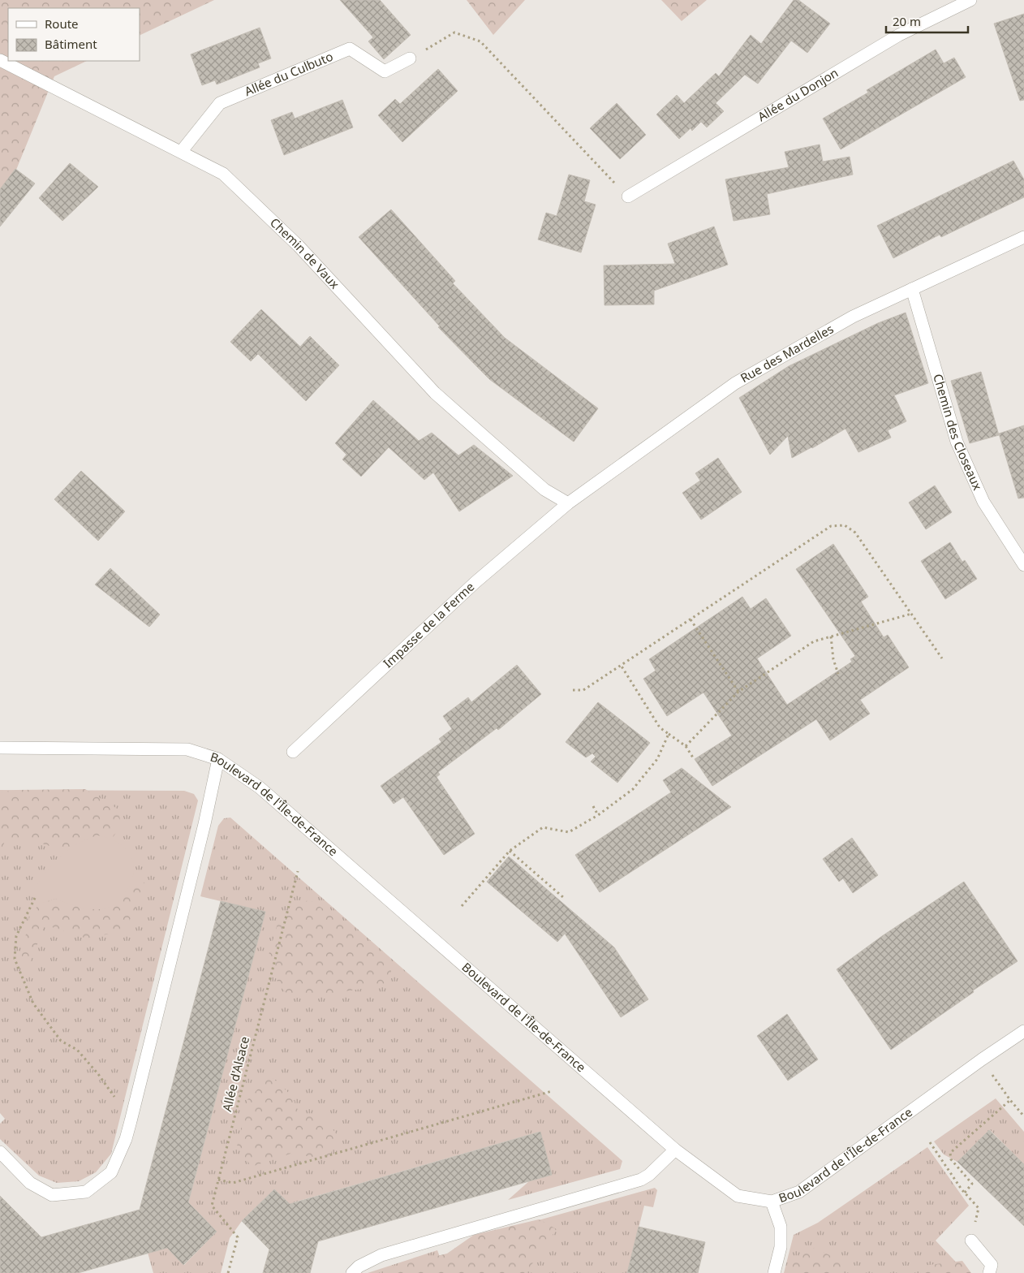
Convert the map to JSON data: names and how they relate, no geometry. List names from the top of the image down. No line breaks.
{"streets":{"street":["Allée du Culbuto","Allée du Donjon","Chemin de Vaux","Rue des Mardelles","Chemin des Closeaux","Impasse de la Ferme","Boulevard de l'Île-de-France"],"path":["Allée d'Alsace"]},"crossings":[["Allée du Culbuto","Chemin de Vaux"],["Chemin de Vaux","Rue des Mardelles"],["Chemin de Vaux","Impasse de la Ferme"],["Rue des Mardelles","Chemin des Closeaux"],["Rue des Mardelles","Impasse de la Ferme"]],"legend":["Route","Bâtiment"],"scale_bar":"20 m"}
